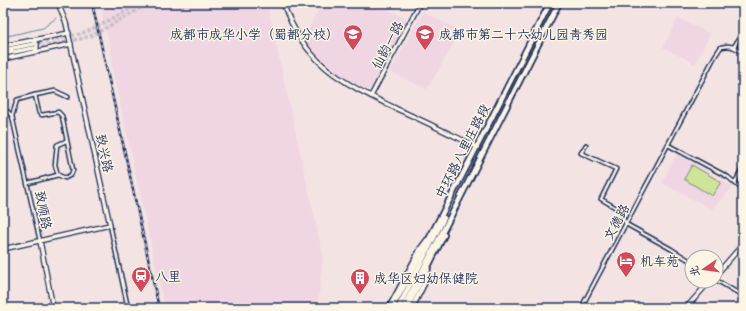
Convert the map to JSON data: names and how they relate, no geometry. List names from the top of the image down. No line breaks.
{"streets":{"main road":["中环路八里庄路段"],"street":["仙韵一路","致兴路","致顺路","文德路"]},"places":{"school or university":["成都市成华小学（蜀都分校）","成都市第二十六幼儿园青秀园"],"hotel":["机车苑"],"station":["八里"],"building":["成华区妇幼保健院"]},"north":"left"}
